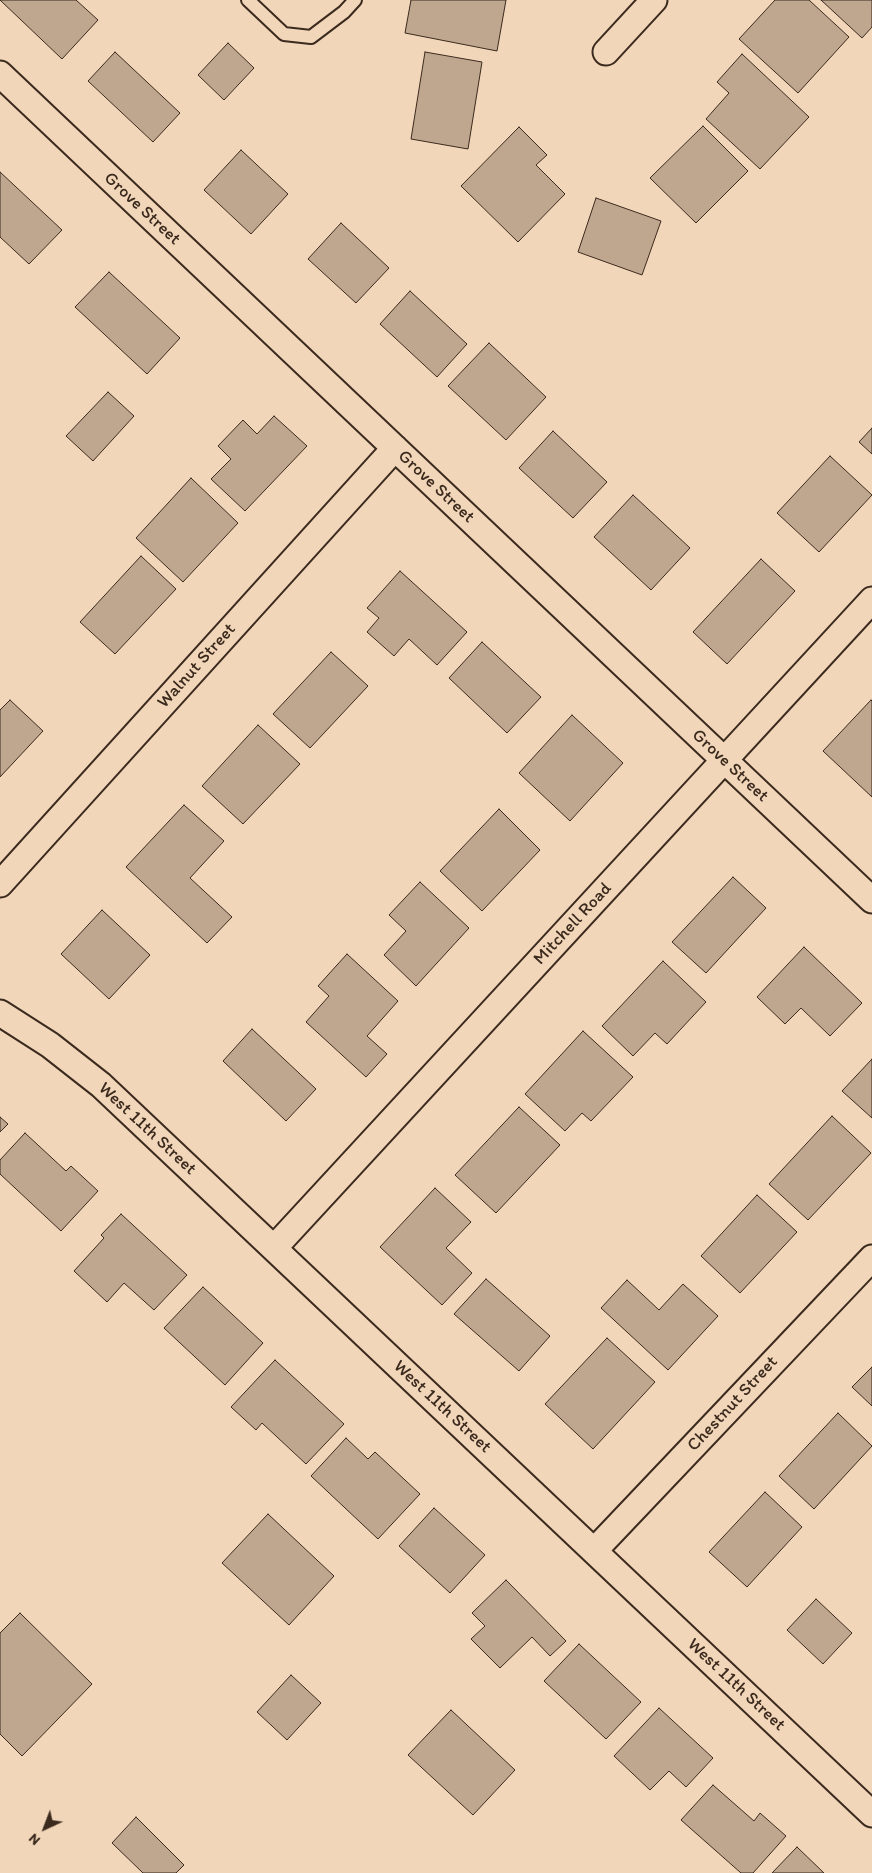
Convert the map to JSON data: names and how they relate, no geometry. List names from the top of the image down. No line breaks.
{"streets":{"street":["Grove Street","Walnut Street","Mitchell Road","West 11th Street","Chestnut Street"]},"crossings":[["Grove Street","Walnut Street"],["Grove Street","Mitchell Road"],["Mitchell Road","West 11th Street"],["West 11th Street","Chestnut Street"]],"north":"bottom left"}
